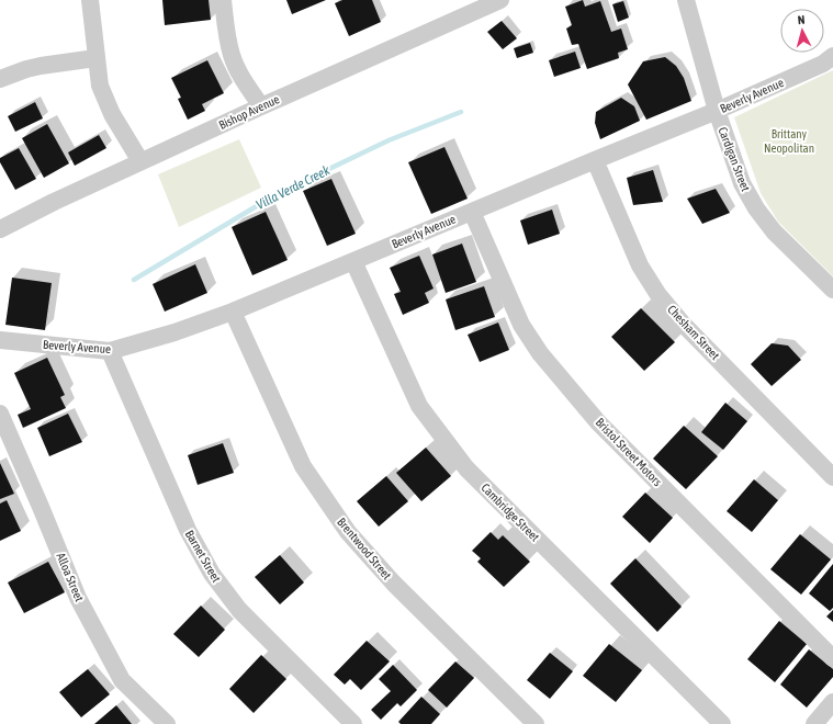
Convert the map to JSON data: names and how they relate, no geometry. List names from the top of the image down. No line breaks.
{"streets":{"street":["Beverly Avenue","Bishop Avenue","Cardigan Street","Chesham Street","Bristol Street Motors","Cambridge Street","Brentwood Street","Barnet Street","Alloa Street"]},"crossings":[["Beverly Avenue","Cardigan Street"],["Beverly Avenue","Chesham Street"],["Beverly Avenue","Bristol Street Motors"],["Beverly Avenue","Cambridge Street"],["Beverly Avenue","Brentwood Street"],["Beverly Avenue","Barnet Street"]],"water":["Villa Verde Creek"],"parks":["Brittany Neopolitan"],"north":"top"}
